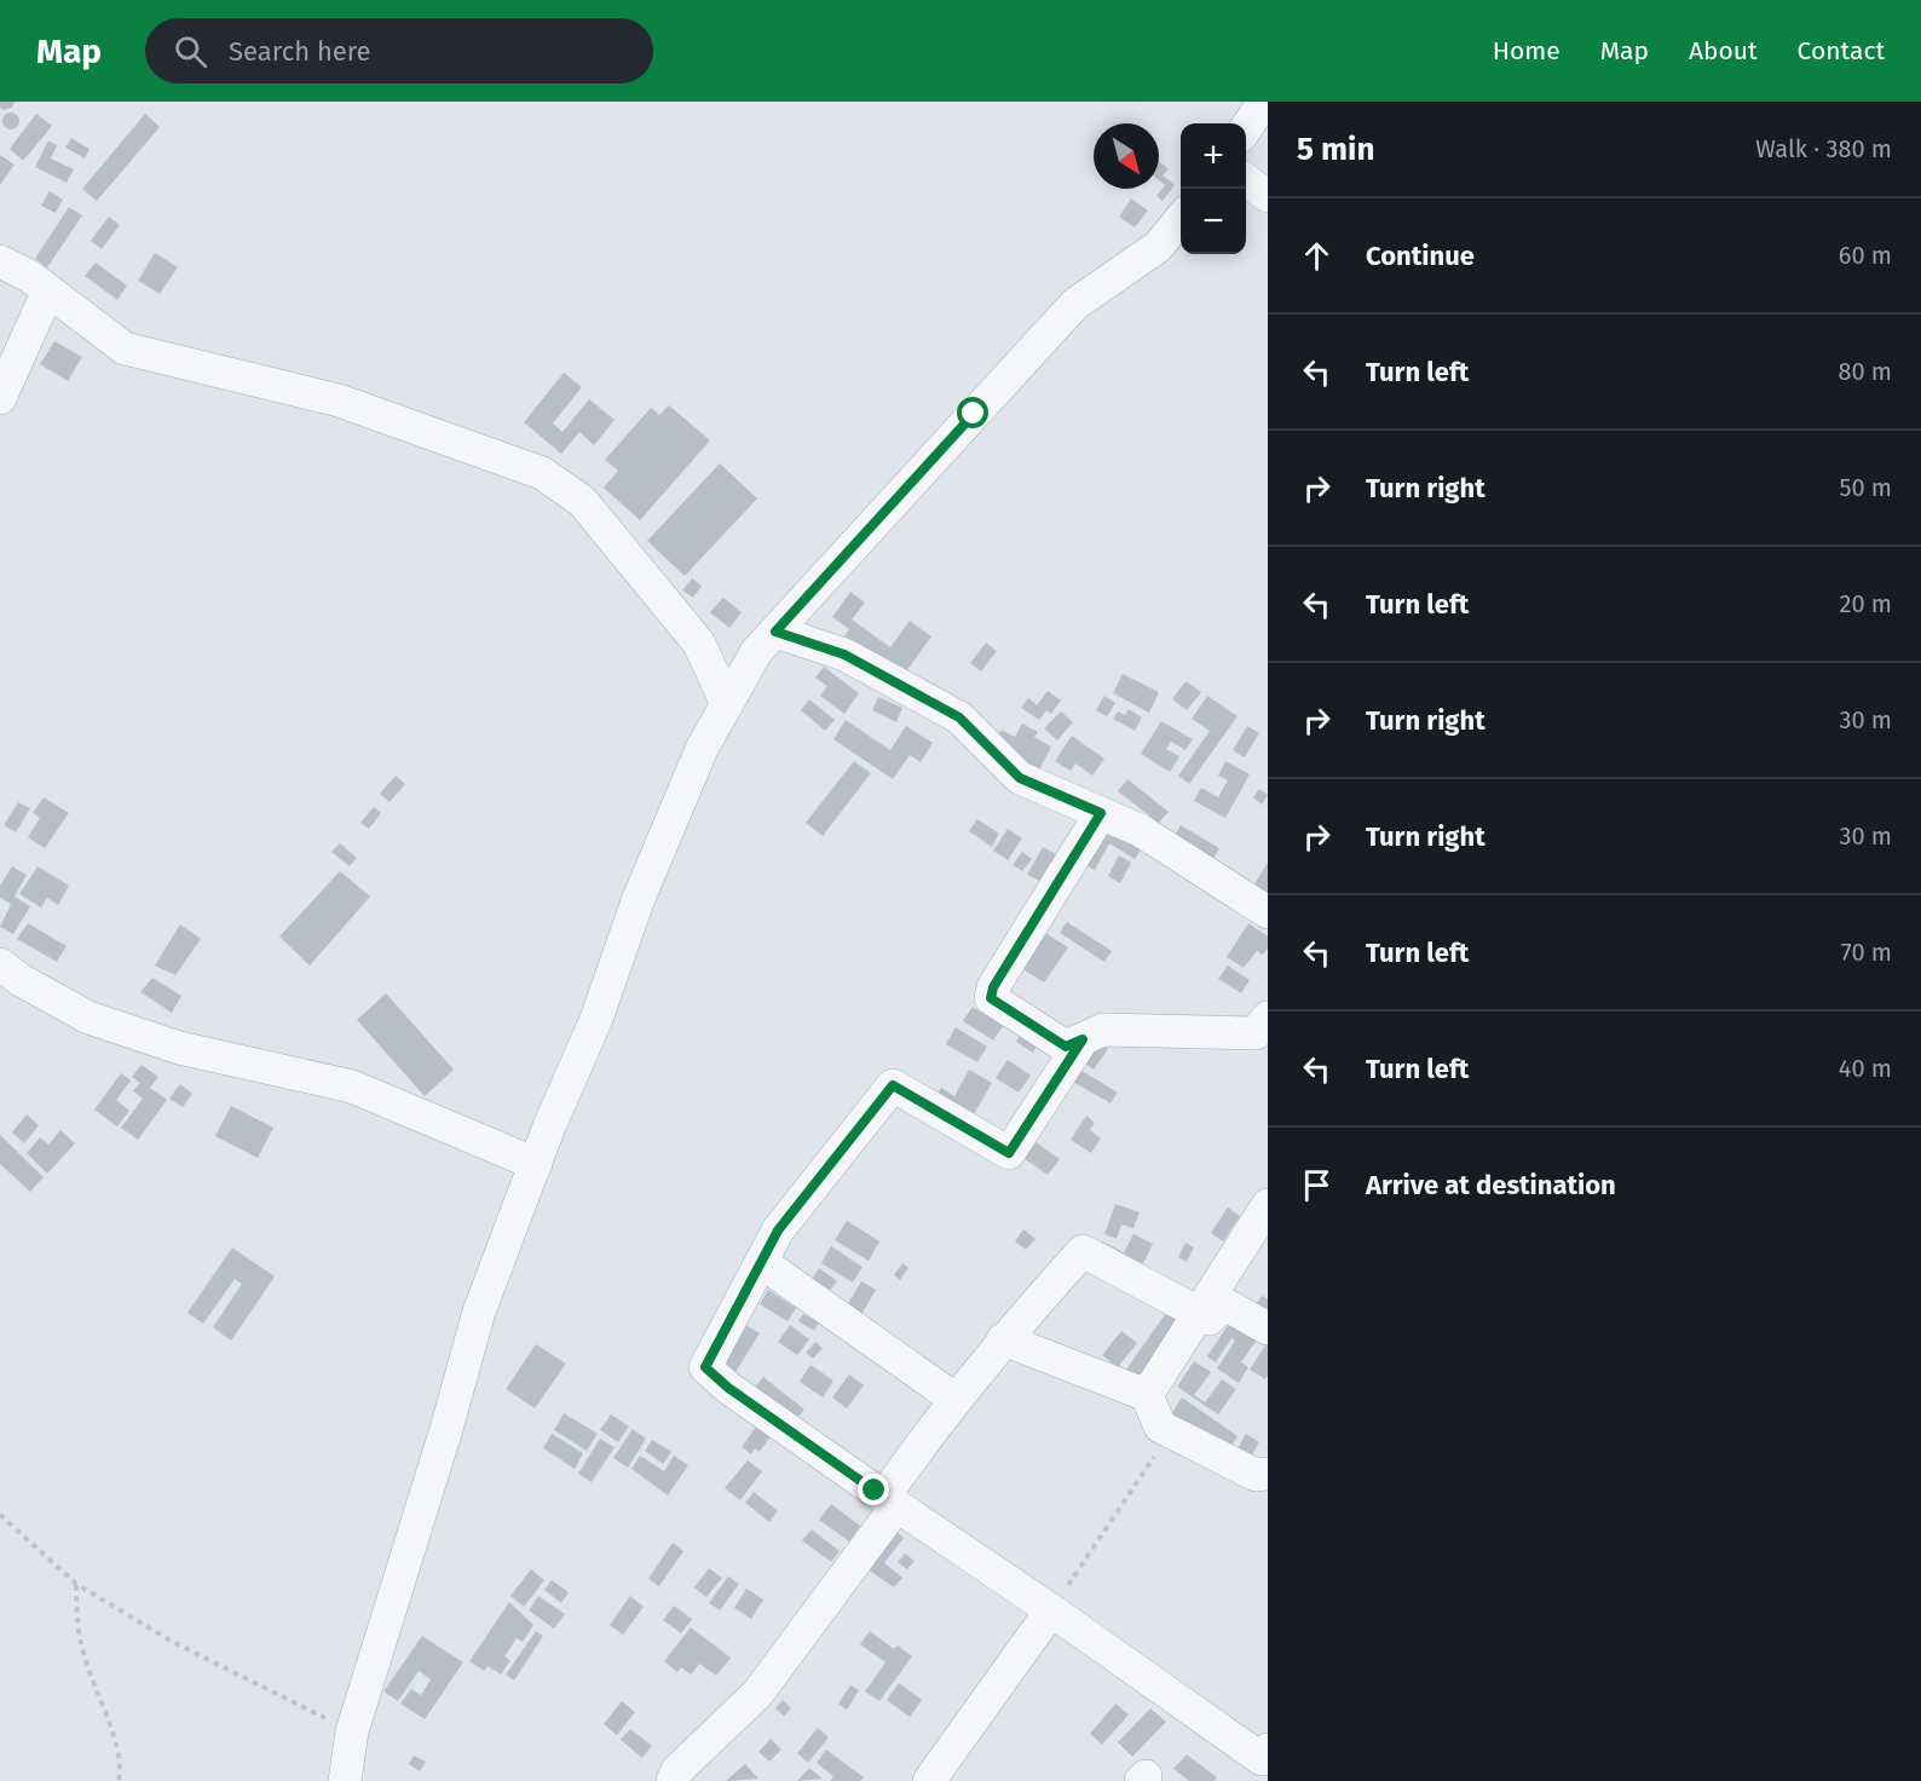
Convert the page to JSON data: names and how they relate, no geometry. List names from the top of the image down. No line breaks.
{"north":"bottom right","page":{"header":"Map","search":"Search here","nav":["Home","Map","About","Contact"],"heading":["5 min","Walk · 380 m"],"map_buttons":["+","−"],"list":[["Continue","60 m"],["Turn left","80 m"],["Turn right","50 m"],["Turn left","20 m"],["Turn right","30 m"],["Turn right","30 m"],["Turn left","70 m"],["Turn left","40 m"],"Arrive at destination"]}}
